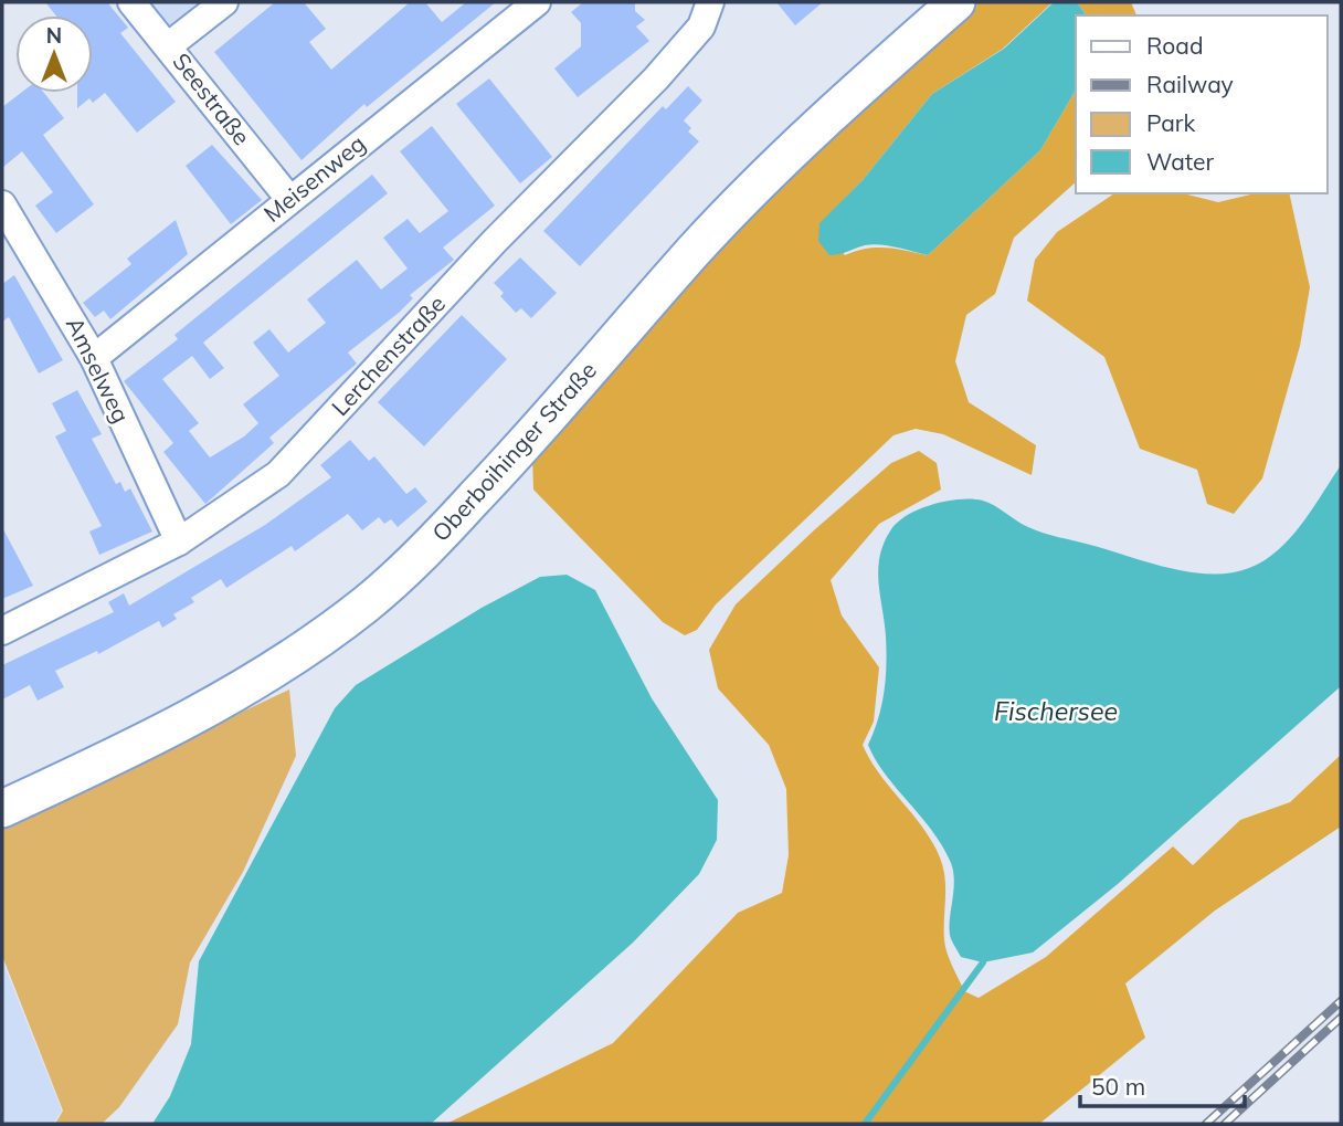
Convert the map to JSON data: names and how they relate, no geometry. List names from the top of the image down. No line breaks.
{"streets":{"main road":["Oberboihinger Straße"],"street":["Seestraße","Meisenweg","Lerchenstraße","Amselweg"]},"crossings":[["Seestraße","Meisenweg"],["Meisenweg","Amselweg"],["Lerchenstraße","Amselweg"]],"water":["Fischersee"],"legend":["Road","Railway","Park","Water"],"scale_bar":"50 m","north":"top"}
